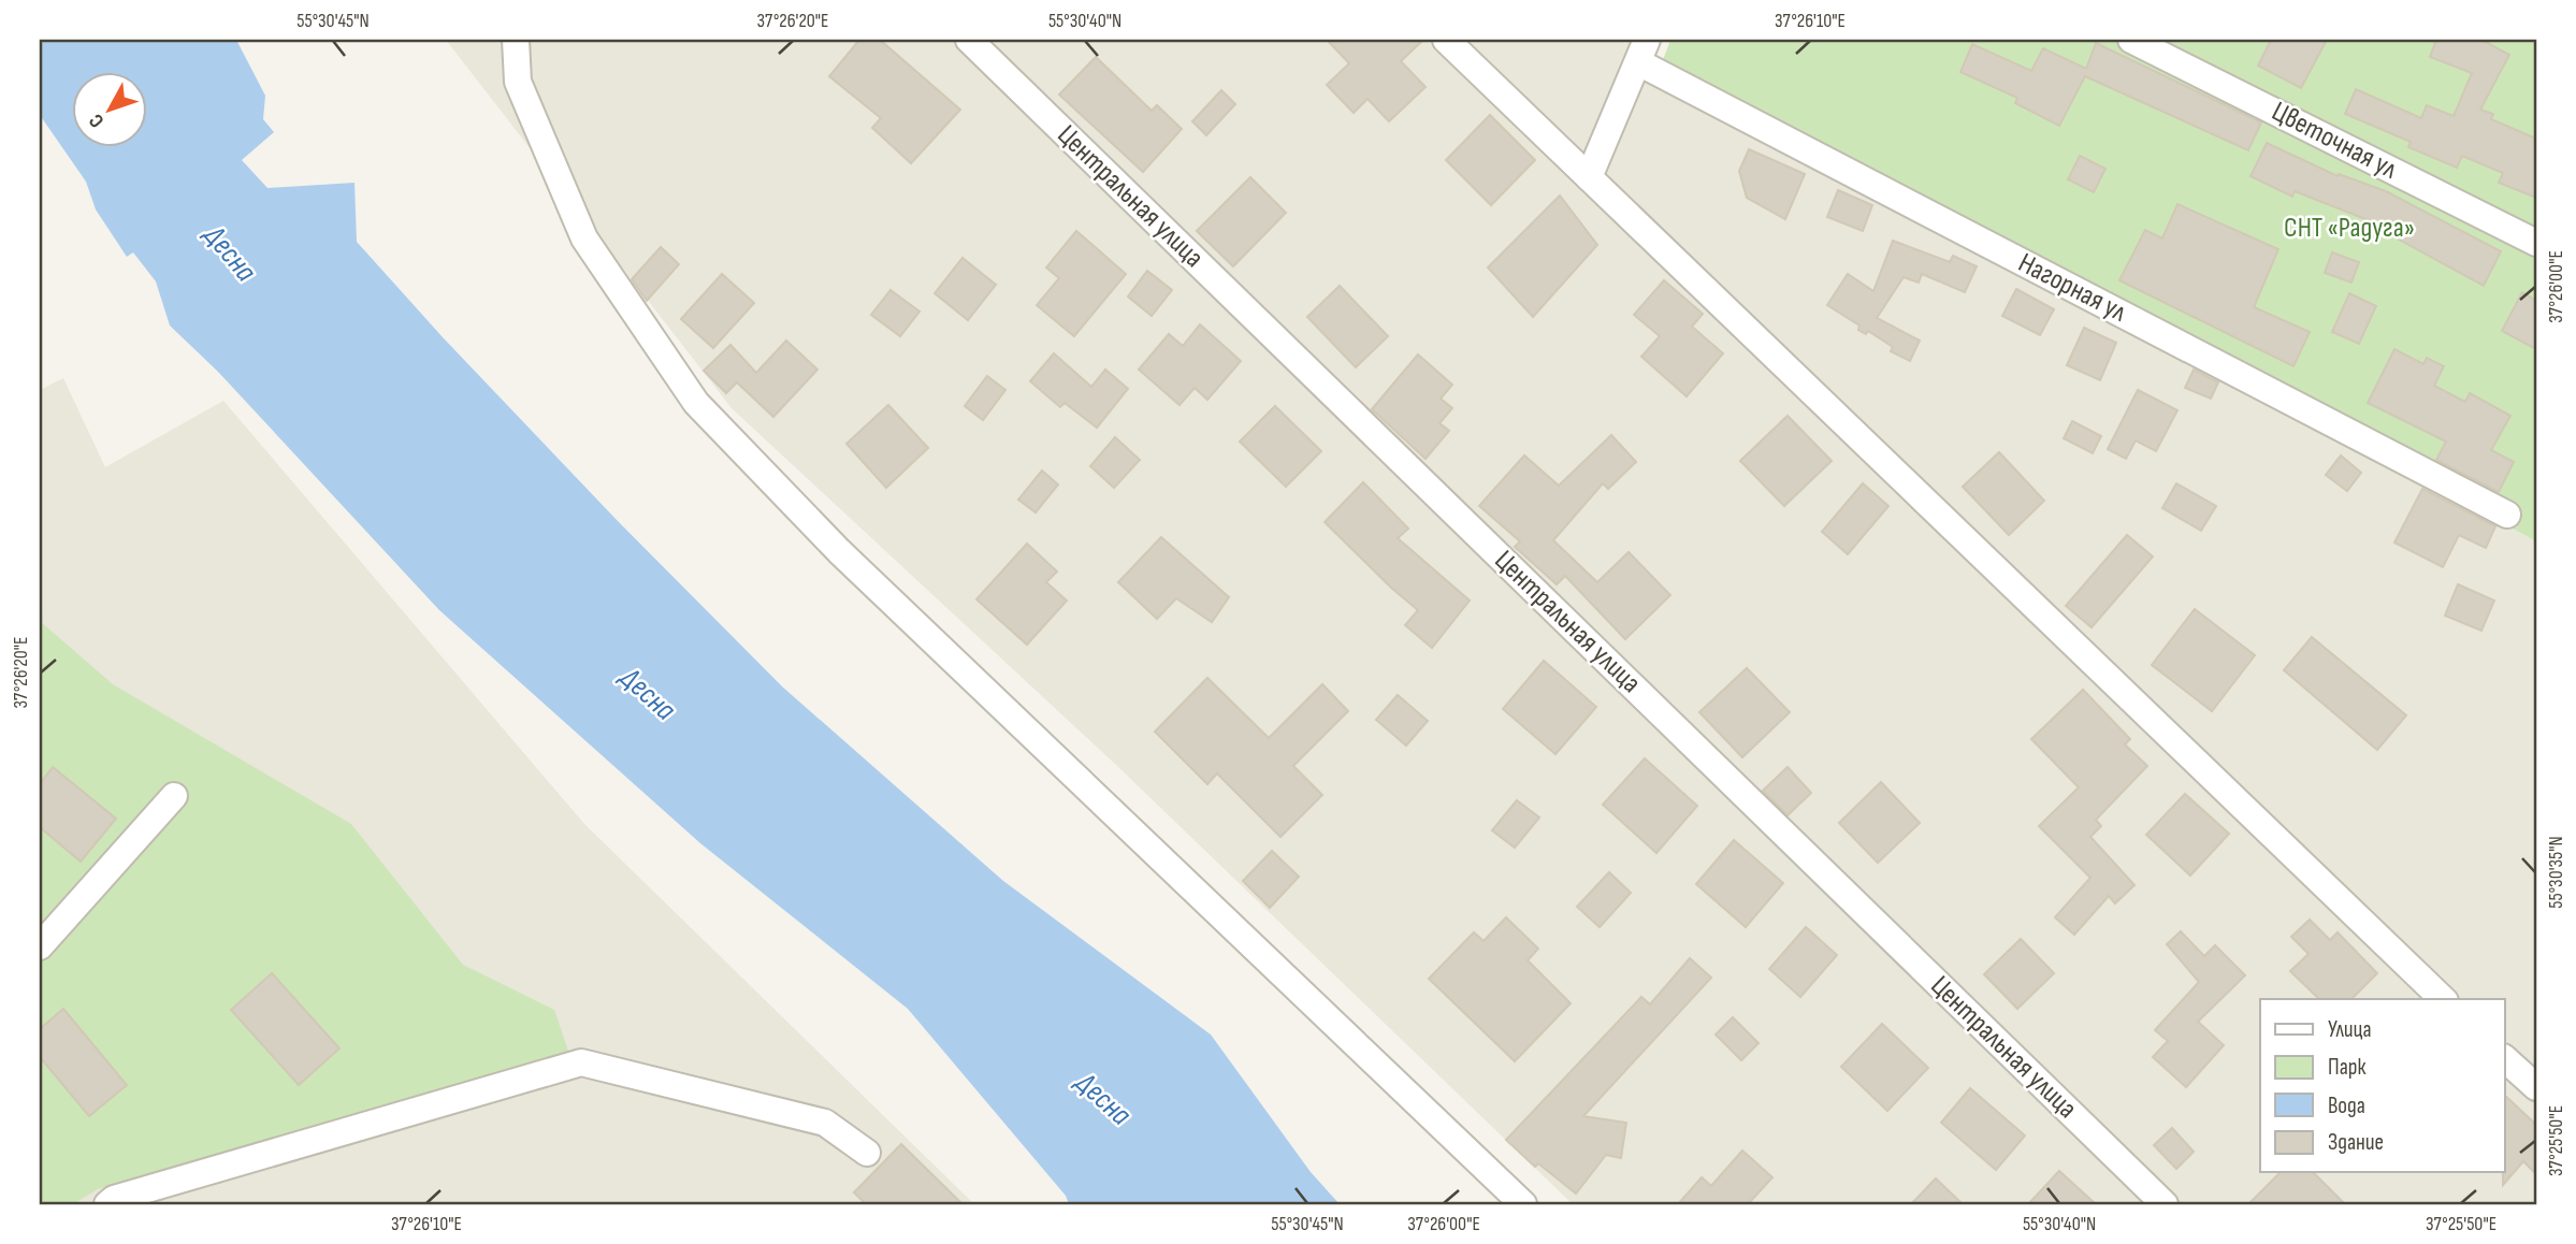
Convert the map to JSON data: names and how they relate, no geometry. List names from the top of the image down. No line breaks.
{"streets":{"street":["Цветочная ул","Центральная улица","Нагорная ул"]},"water":["Десна"],"parks":["СНТ «Радуга»"],"legend":["Улица","Парк","Вода","Здание"],"north":"bottom left","coordinates":["55°30'45\"N","37°26'20\"E","55°30'40\"N","37°26'10\"E","37°26'00\"E","55°30'35\"N","37°25'50\"E"]}
